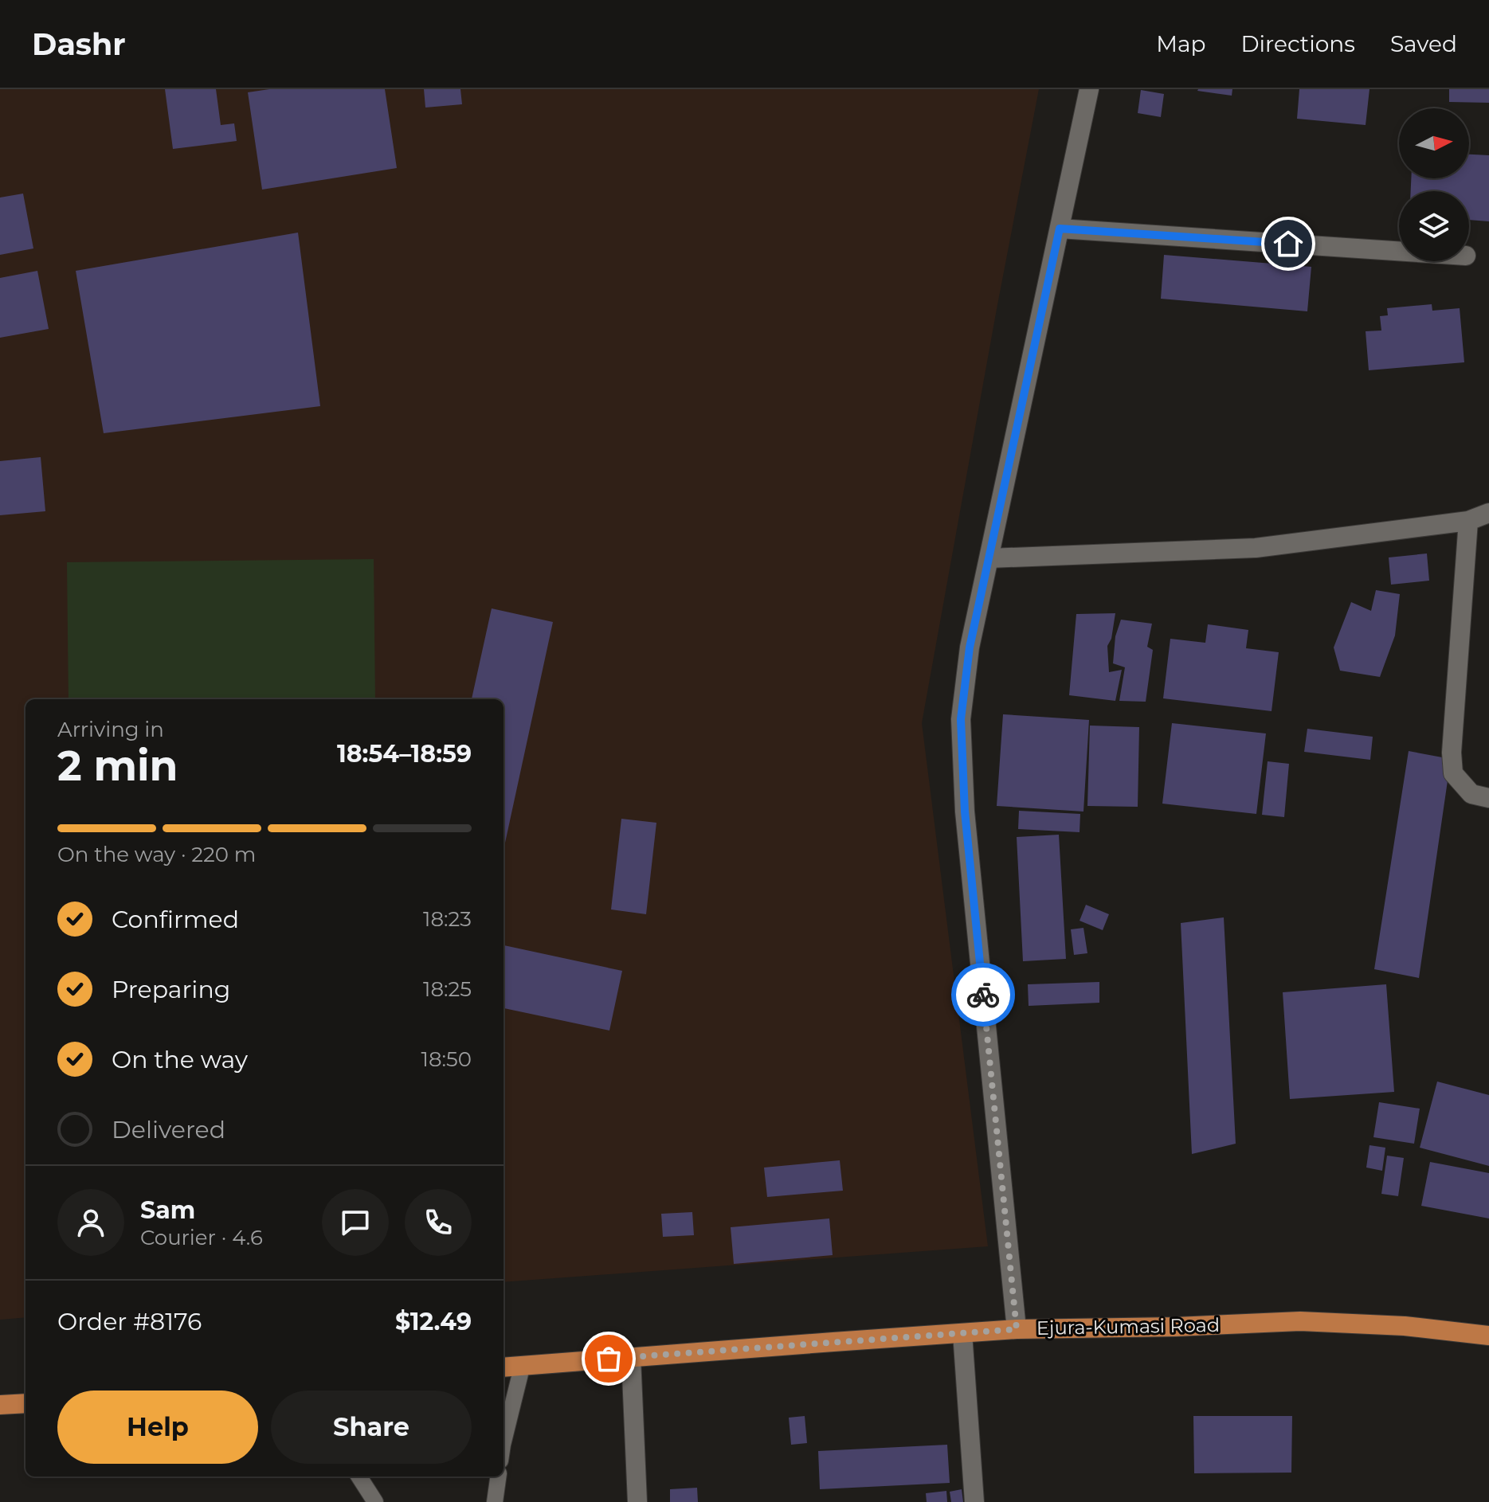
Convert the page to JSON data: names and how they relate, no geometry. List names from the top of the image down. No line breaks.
{"streets":{"main road":["Ejura-Kumasi Road"]},"north":"right","page":{"header":"Dashr","nav":["Map","Directions","Saved"],"heading":["2 min","Arriving in","18:54–18:59"],"panel":["Sam","Courier · 4.6","Order #8176","$12.49"],"bar":"On the way · 220 m","list":[["Confirmed","18:23"],["Preparing","18:25"],["On the way","18:50"],"Delivered"],"buttons":["Help","Share"]}}
